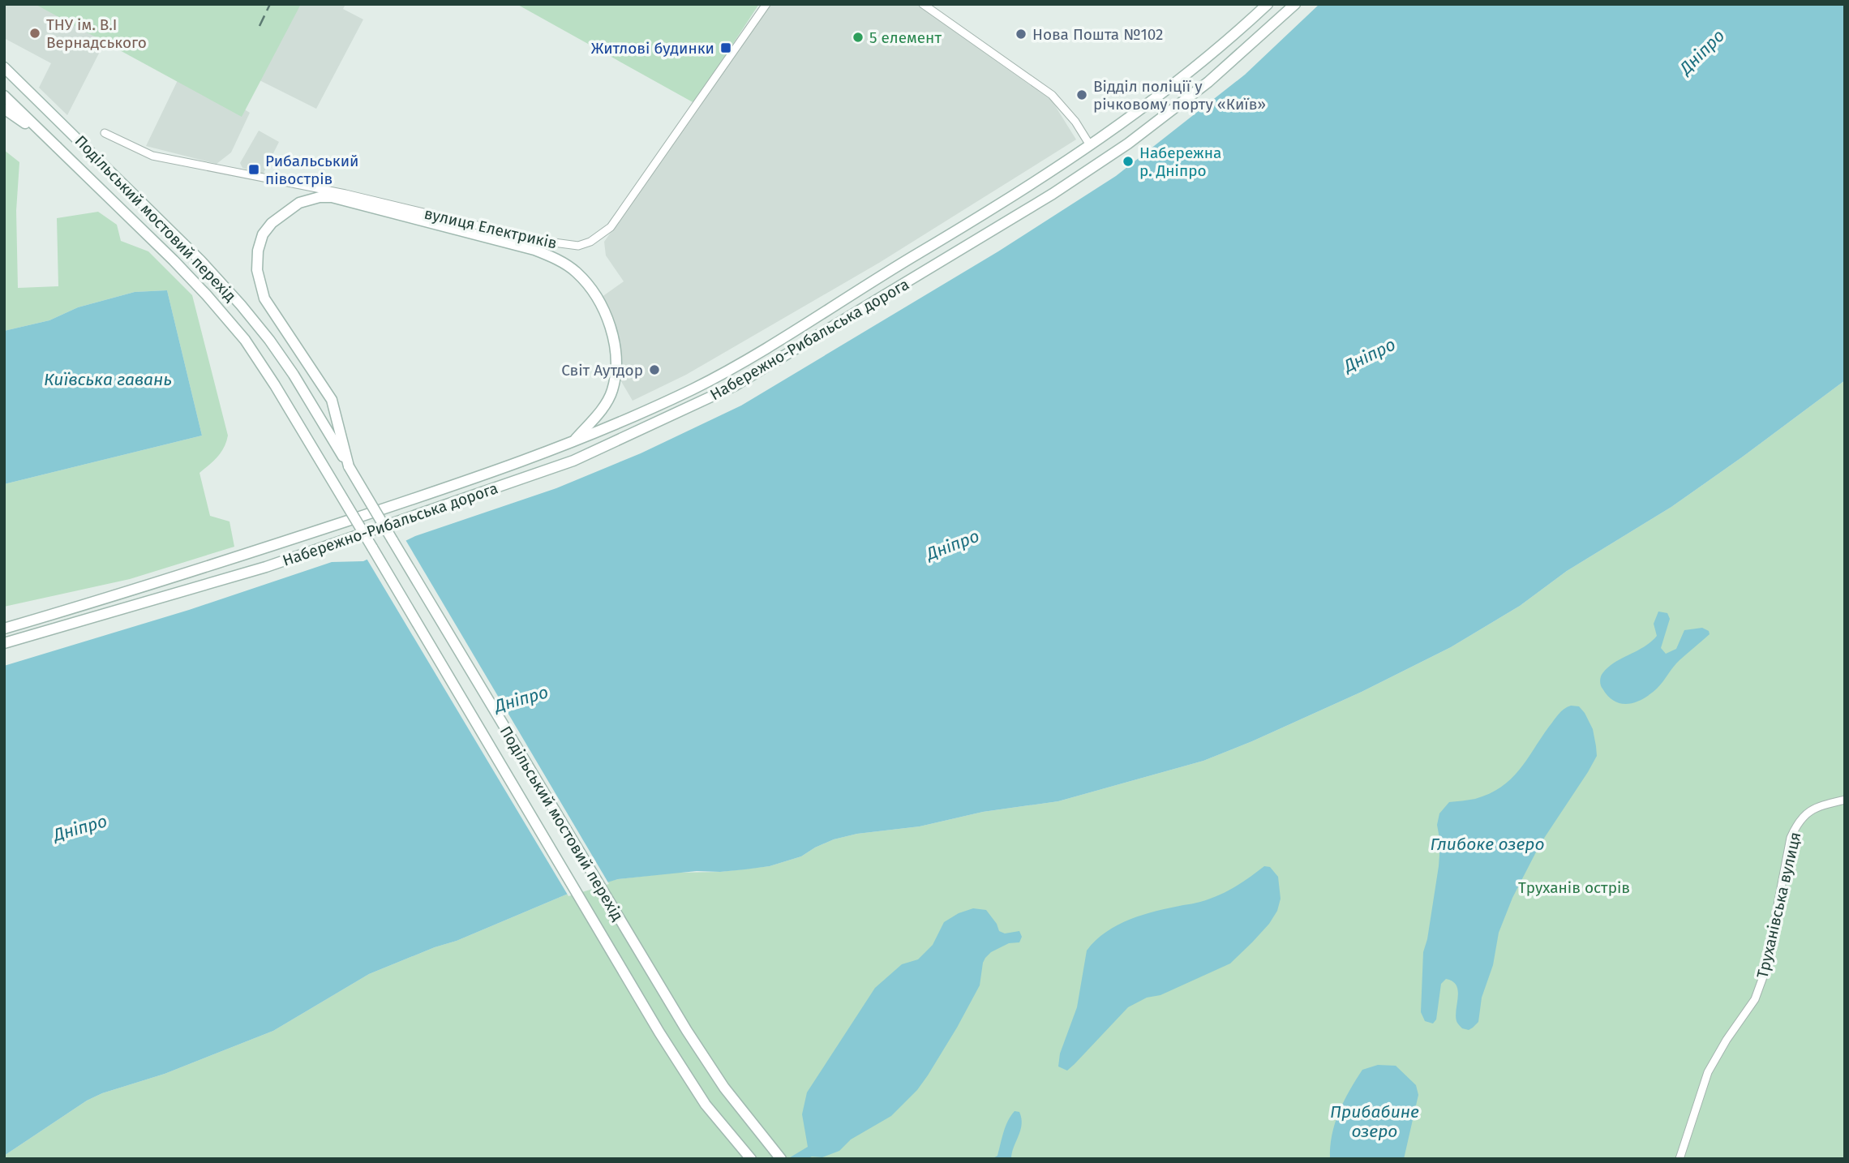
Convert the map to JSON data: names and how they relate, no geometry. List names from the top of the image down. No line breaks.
{"streets":{"main road":["Подільський мостовий перехід","Набережно-Рибальська дорога"],"street":["вулиця Електриків","Труханівська вулиця"]},"water":["Дніпро","Київська гавань","Глибоке озеро","Прибабине озеро"],"parks":["Труханів острів"],"places":{"other":["ТНУ ім. В.І Вернадського","Нова Пошта №102","5 елемент","Відділ поліції у річковому порту «Київ»","Набережна р. Дніпро","Світ Аутдор"],"transit":["Житлові будинки","Рибальський півострів"]}}
